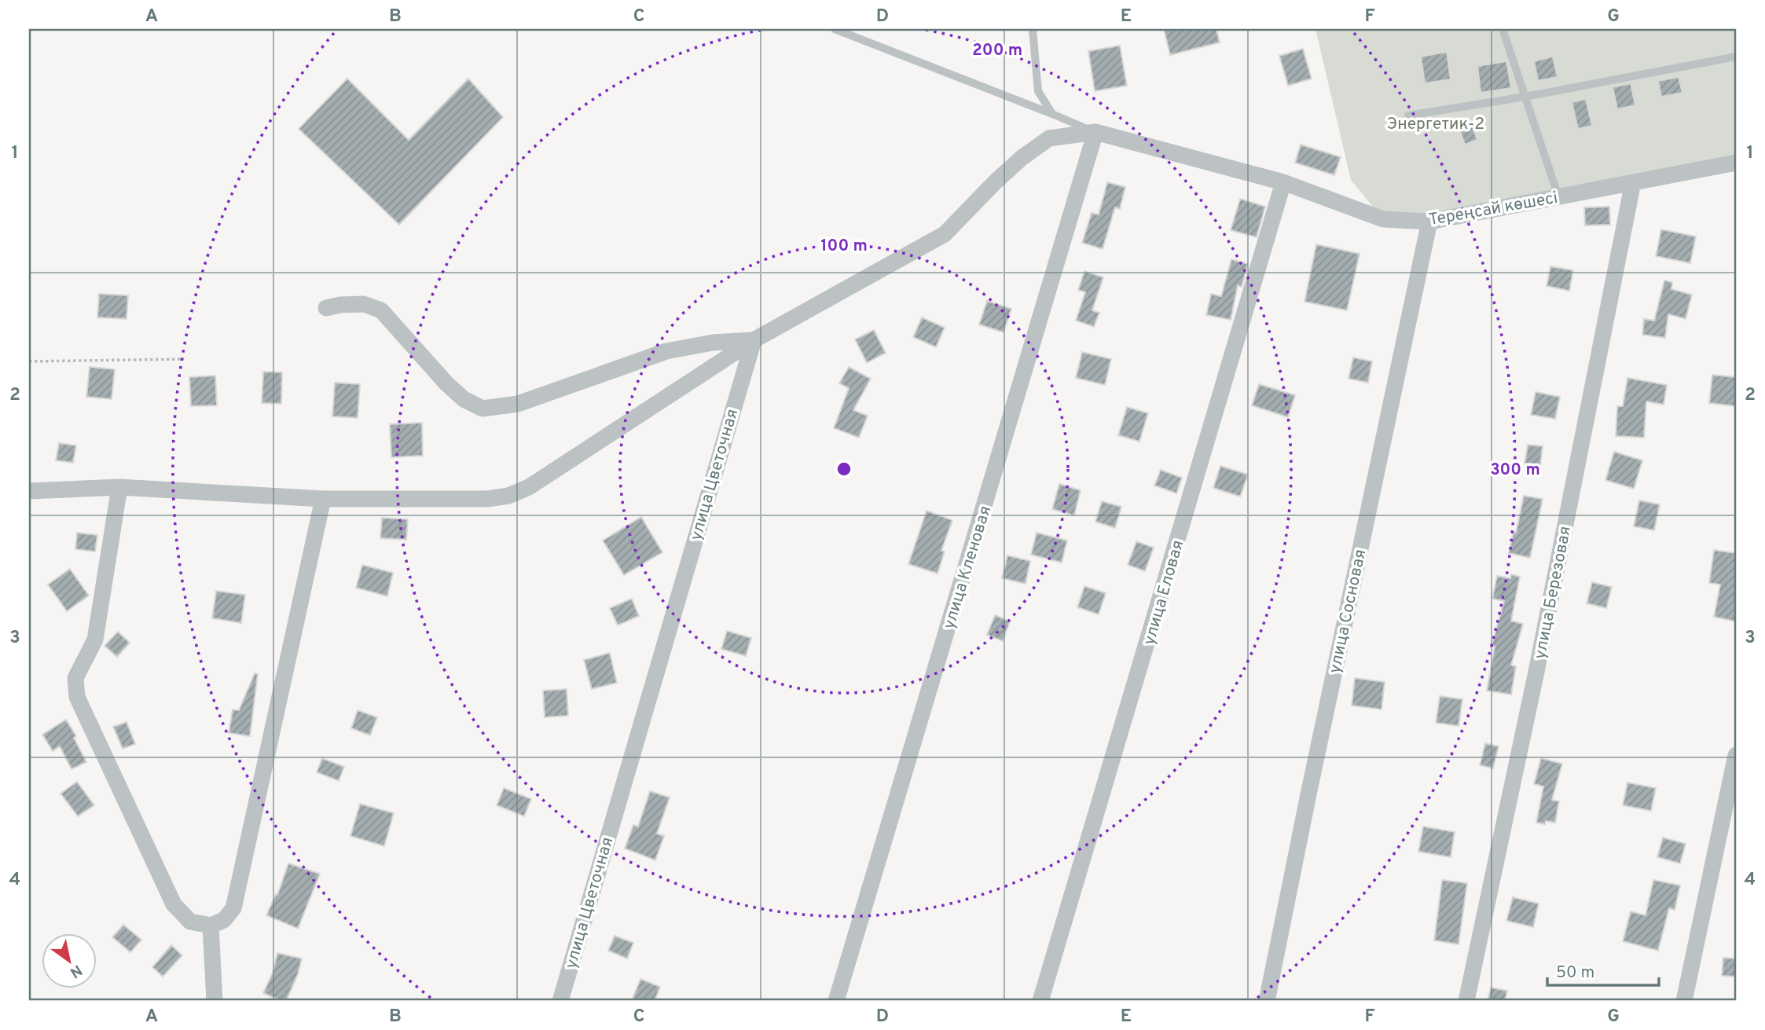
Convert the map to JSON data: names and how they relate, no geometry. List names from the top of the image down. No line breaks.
{"streets":{"street":["Тереңсай көшесі","улица Цветочная","улица Кленовая","улица Еловая","улица Березовая","улица Сосновая"]},"crossings":[["Тереңсай көшесі","улица Кленовая"],["Тереңсай көшесі","улица Еловая"],["Тереңсай көшесі","улица Березовая"],["Тереңсай көшесі","улица Сосновая"]],"parks":["Энергетик-2"],"scale_bar":"50 m","north":"bottom right","grid":{"columns":["A","B","C","D","E","F","G"],"rows":["1","2","3","4"]},"rings":["200 m","100 m","300 m"]}
